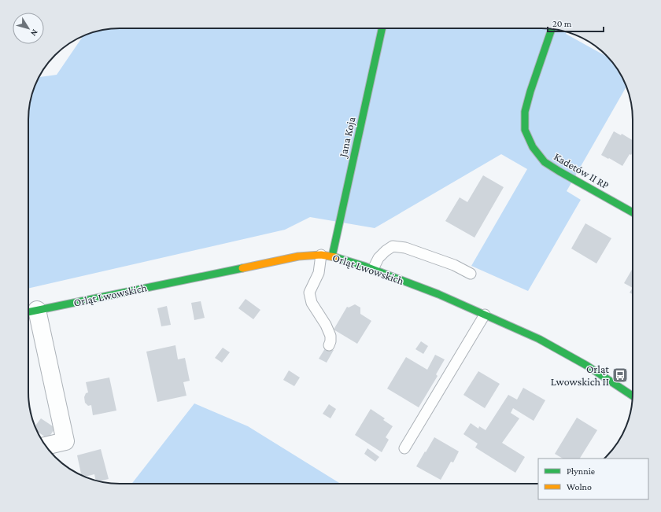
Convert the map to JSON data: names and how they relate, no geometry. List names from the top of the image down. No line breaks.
{"streets":{"street":["Jana Koja","Kadetów II RP","Orląt Lwowskich"]},"crossings":[["Jana Koja","Orląt Lwowskich"]],"places":{"bus stop":["Orląt Lwowskich II"]},"legend":["Płynnie","Wolno"],"scale_bar":"20 m","north":"bottom right"}
